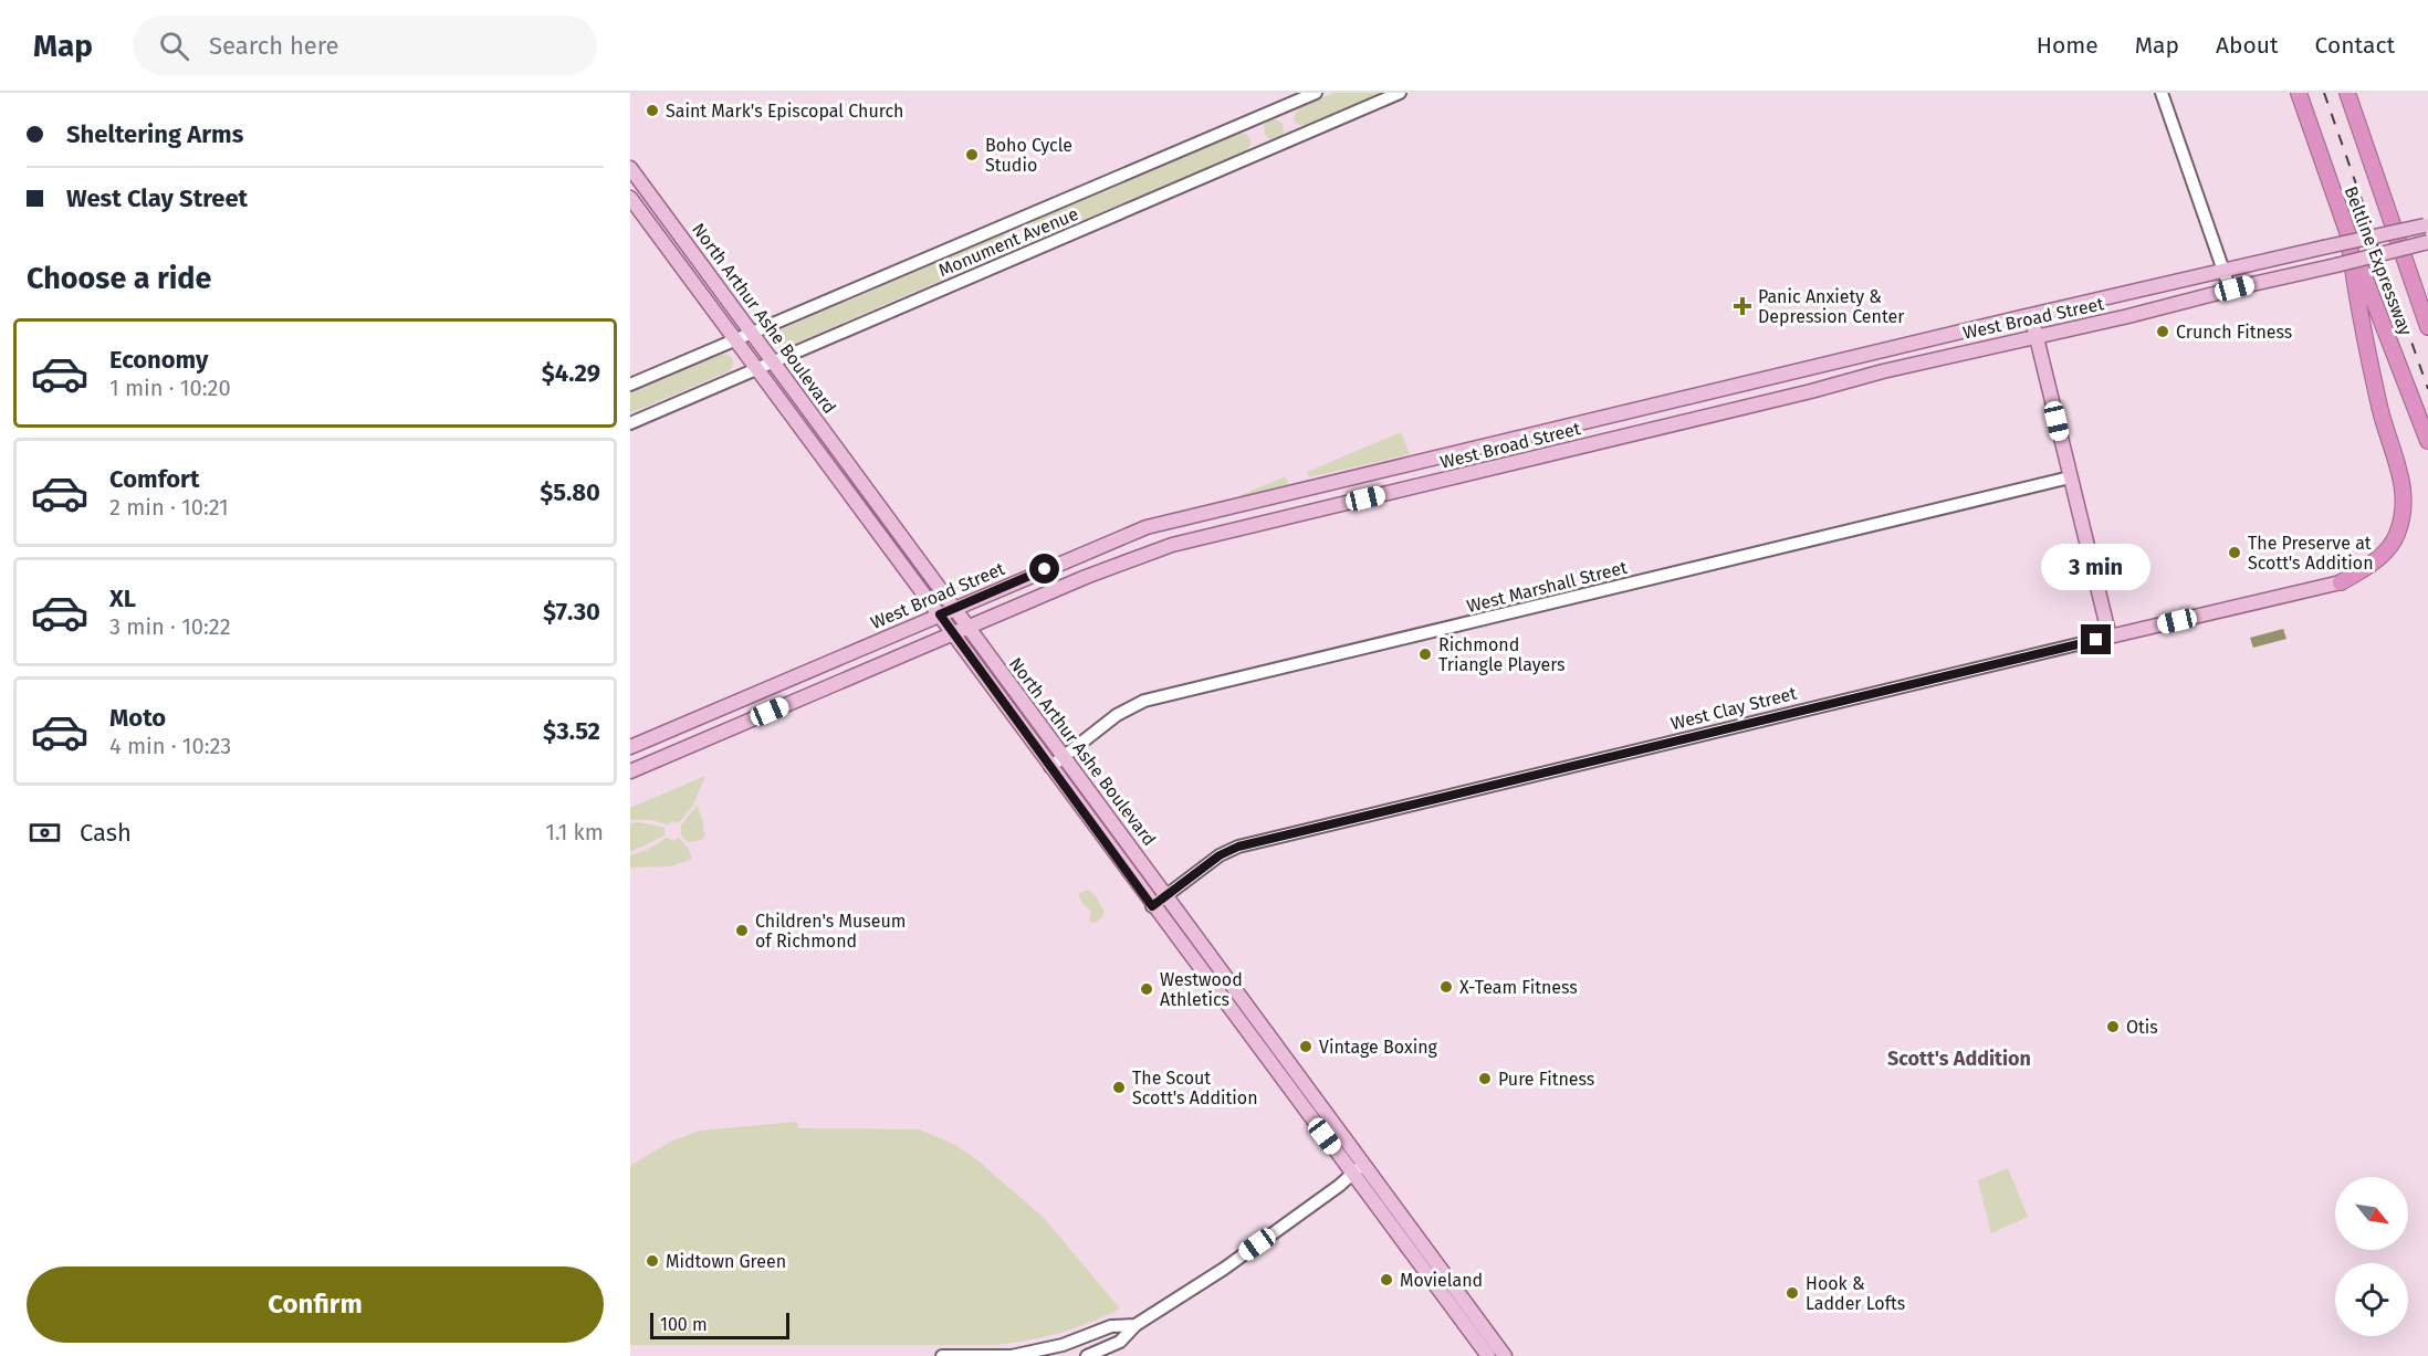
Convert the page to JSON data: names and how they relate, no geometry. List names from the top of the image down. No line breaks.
{"streets":{"highway":["Beltline Expressway"],"main road":["North Arthur Ashe Boulevard","West Broad Street","West Clay Street"],"street":["Monument Avenue","West Marshall Street"]},"crossings":[["Monument Avenue","North Arthur Ashe Boulevard"],["North Arthur Ashe Boulevard","West Broad Street"],["North Arthur Ashe Boulevard","West Marshall Street"],["North Arthur Ashe Boulevard","West Clay Street"]],"districts":["Scott's Addition"],"places":{"other":["Saint Mark's Episcopal Church","Boho Cycle Studio","Crunch Fitness","The Preserve at Scott's Addition","Richmond Triangle Players","Children's Museum of Richmond","X-Team Fitness","Westwood Athletics","Otis","Vintage Boxing","Pure Fitness","The Scout Scott's Addition","Midtown Green","Movieland","Hook & Ladder Lofts"],"health":["Panic Anxiety & Depression Center"]},"scale_bar":"100 m","north":"bottom right","page":{"header":"Map","search":"Search here","nav":["Home","Map","About","Contact"],"banner":["Sheltering Arms","West Clay Street"],"heading":"Choose a ride","list":[{"name":"Economy","note":"1 min · 10:20","value":"$4.29"},{"name":"Comfort","note":"2 min · 10:21","value":"$5.80"},{"name":"XL","note":"3 min · 10:22","value":"$7.30"},{"name":"Moto","note":"4 min · 10:23","value":"$3.52"}],"bubble":"3 min","pay":["Cash","1.1 km"],"buttons":"Confirm","scale":"100 m"}}
